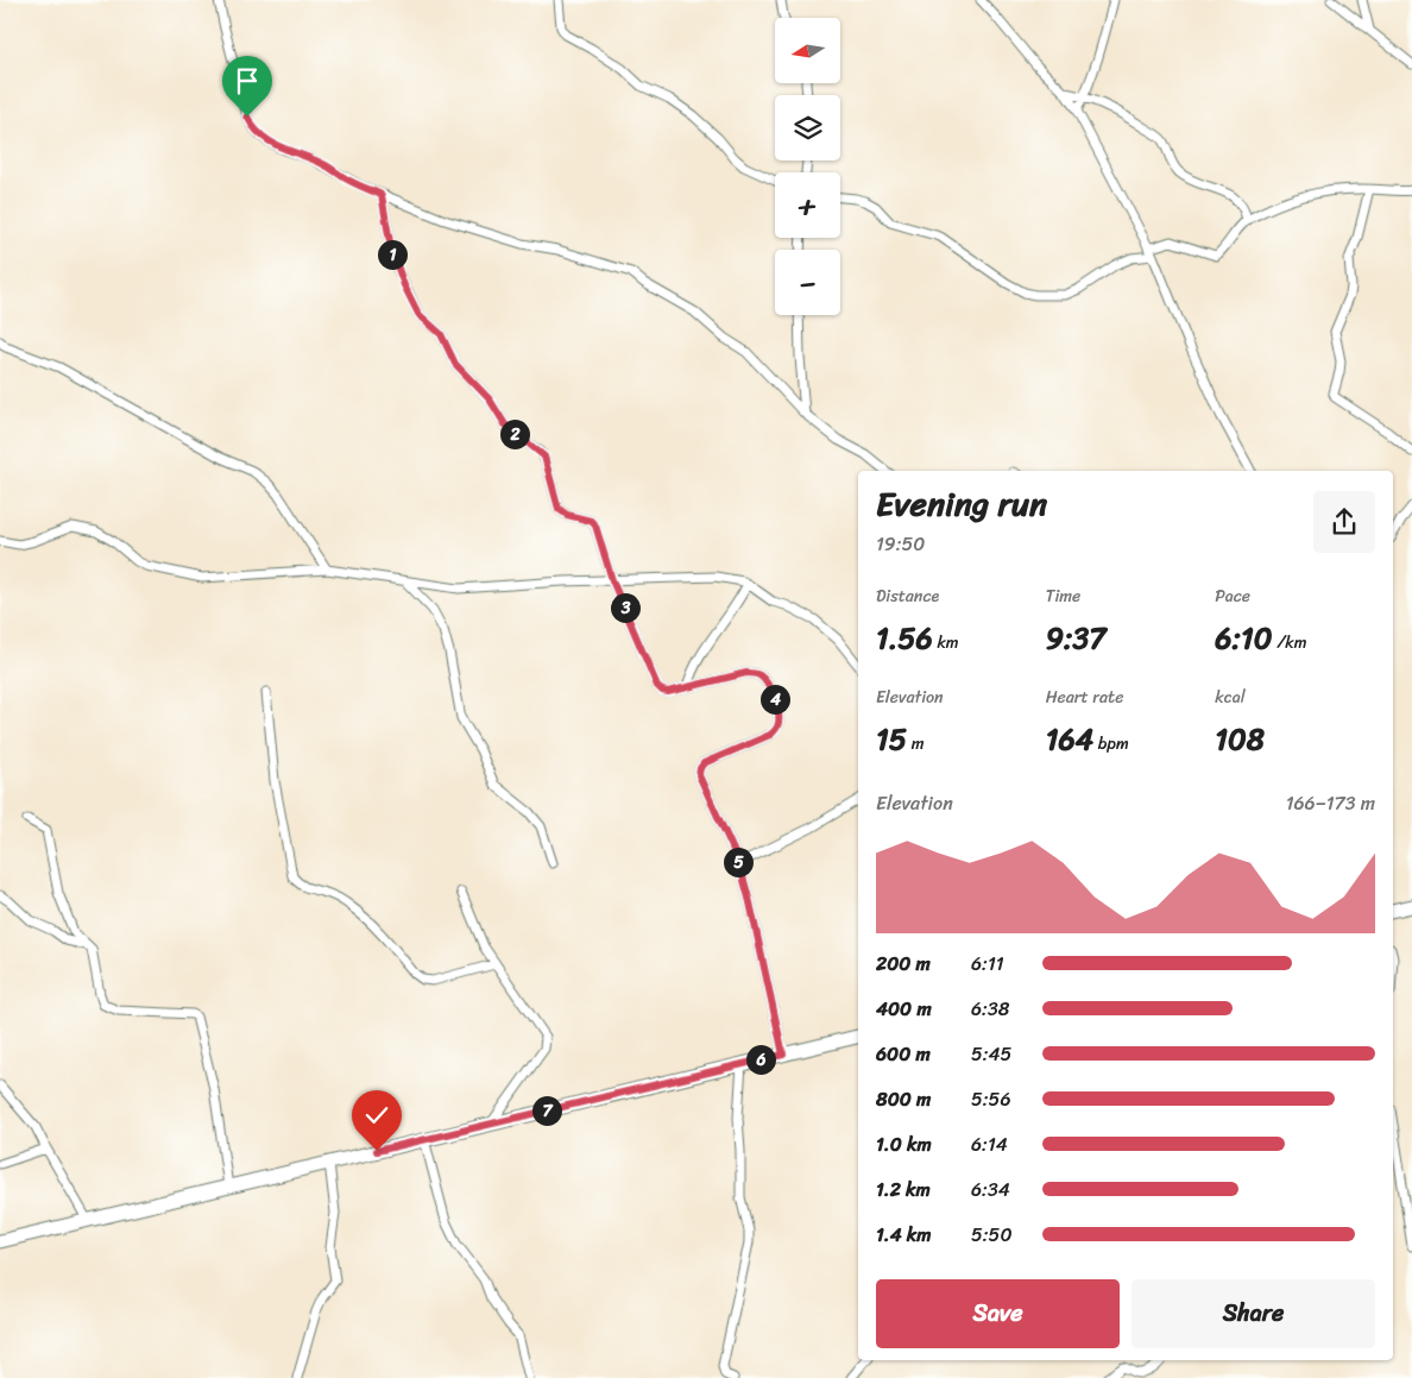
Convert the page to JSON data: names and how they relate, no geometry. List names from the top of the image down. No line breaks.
{"north":"left","page":{"map_buttons":["+","−"],"pins":["1","2","3","4","5","6","7"],"heading":["Evening run","19:50"],"stats":[["Distance","1.56 km"],["Time","9:37"],["Pace","6:10 /km"],["Elevation","15 m"],["Heart rate","164 bpm"],["kcal","108"]],"chart":["Elevation","166–173 m"],"list":[{"name":"200 m","note":"6:11"},{"name":"400 m","note":"6:38"},{"name":"600 m","note":"5:45"},{"name":"800 m","note":"5:56"},{"name":"1.0 km","note":"6:14"},{"name":"1.2 km","note":"6:34"},{"name":"1.4 km","note":"5:50"}],"buttons":["Save","Share"]}}
